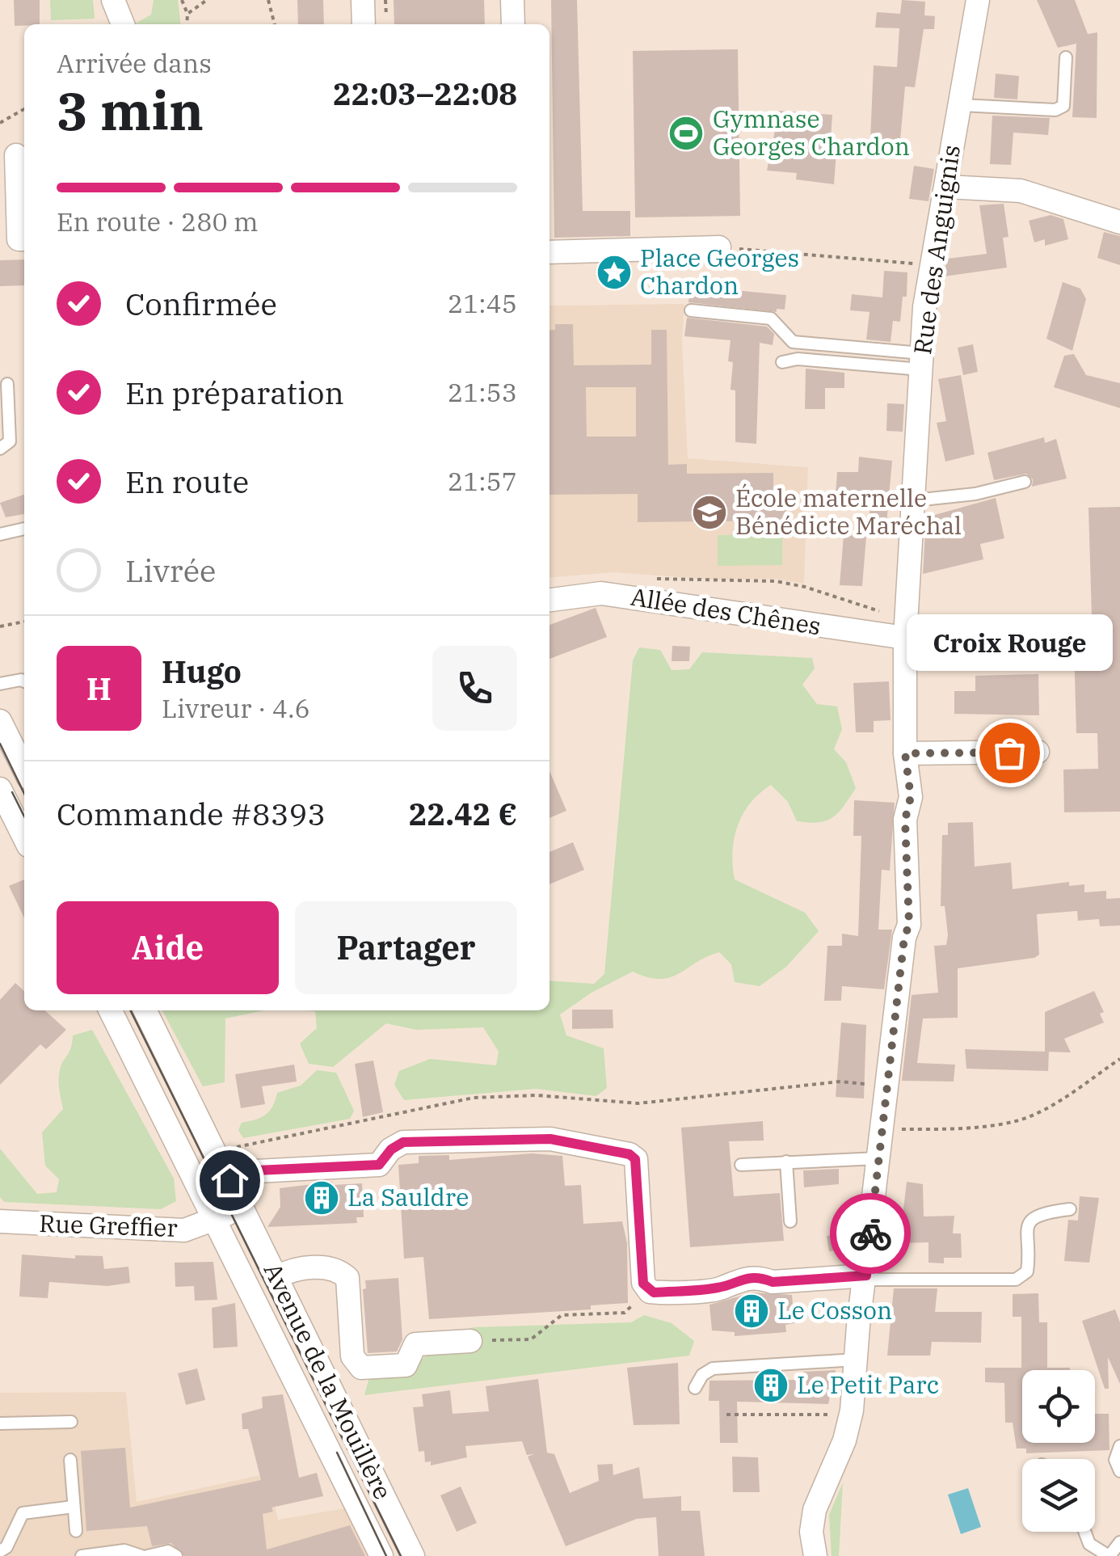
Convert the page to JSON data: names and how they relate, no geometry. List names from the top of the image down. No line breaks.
{"streets":{"street":["Rue des Anguignis","Allée des Chênes","Rue Greffier","Avenue de la Mouillère"]},"crossings":[["Rue des Anguignis","Allée des Chênes"],["Rue Greffier","Avenue de la Mouillère"]],"places":{"sports":["Gymnase Georges Chardon"],"place":["Place Georges Chardon"],"school or university":["École maternelle Bénédicte Maréchal"],"other":["Croix Rouge"],"building":["La Sauldre","Le Cosson","Le Petit Parc"]},"page":{"heading":["3 min","Arrivée dans","22:03–22:08"],"panel":["Hugo","Livreur · 4.6","Commande #8393","22.42 €"],"bar":"En route · 280 m","list":[["Confirmée","21:45"],["En préparation","21:53"],["En route","21:57"],"Livrée"],"bubble":"Croix Rouge","round":"H","buttons":["Aide","Partager"]}}
